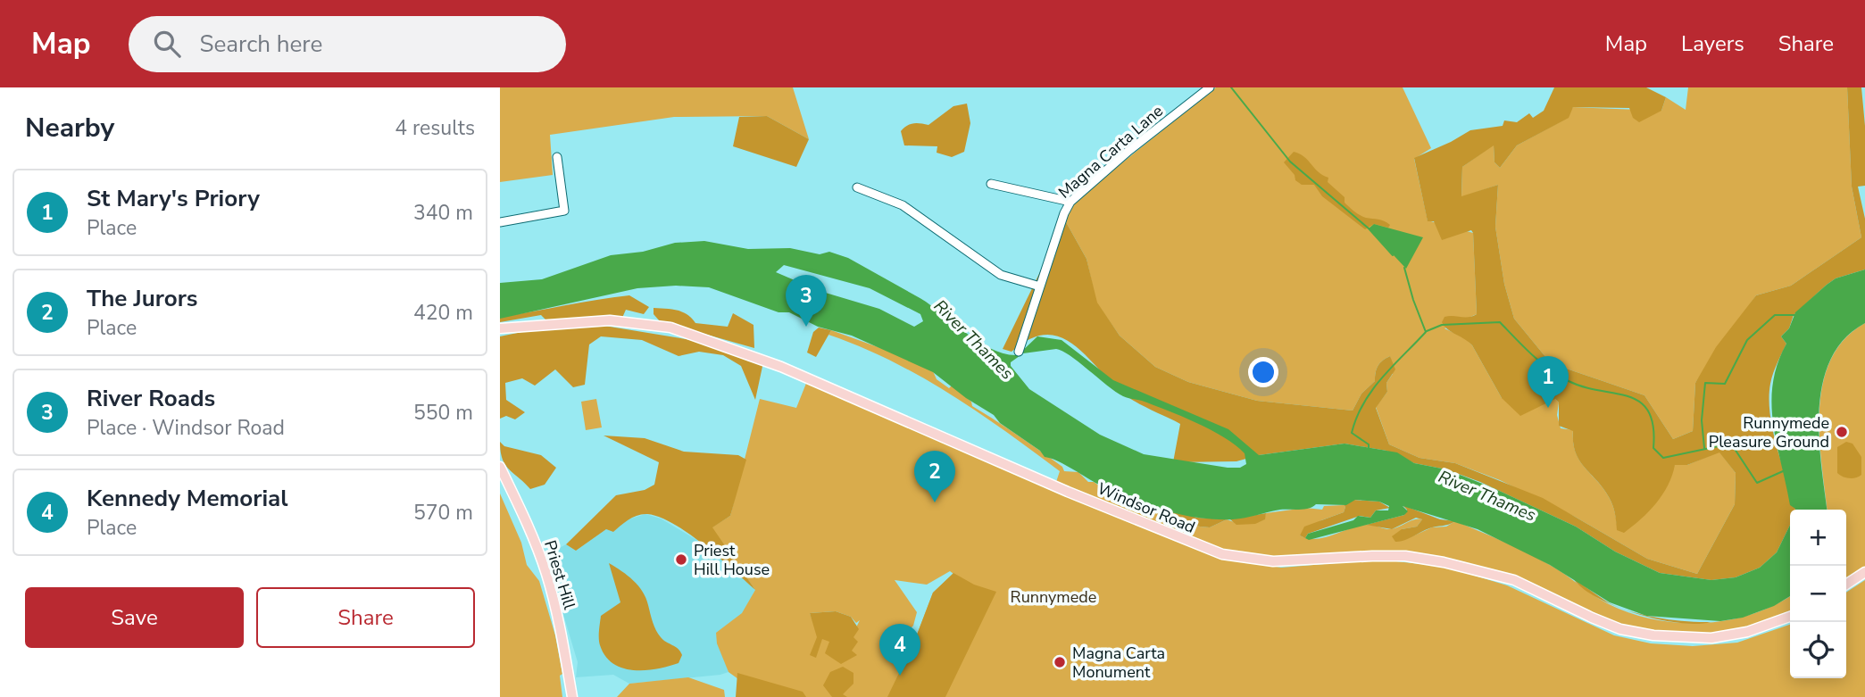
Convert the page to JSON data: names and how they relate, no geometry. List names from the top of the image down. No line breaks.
{"streets":{"main road":["Windsor Road","Priest Hill"],"street":["Magna Carta Lane"]},"water":["River Thames"],"parks":["Runnymede"],"places":["Runnymede Pleasure Ground","Priest Hill House","Magna Carta Monument"],"page":{"header":"Map","search":"Search here","nav":["Map","Layers","Share"],"heading":["Nearby","4 results"],"list":[{"mark":"1","name":"St Mary's Priory","note":"Place","value":"340 m"},{"mark":"2","name":"The Jurors","note":"Place","value":"420 m"},{"mark":"3","name":"River Roads","note":"Place · Windsor Road","value":"550 m"},{"mark":"4","name":"Kennedy Memorial","note":"Place","value":"570 m"}],"pins":["3","1","2","4"],"map_buttons":["+","−"],"buttons":["Save","Share"]}}
